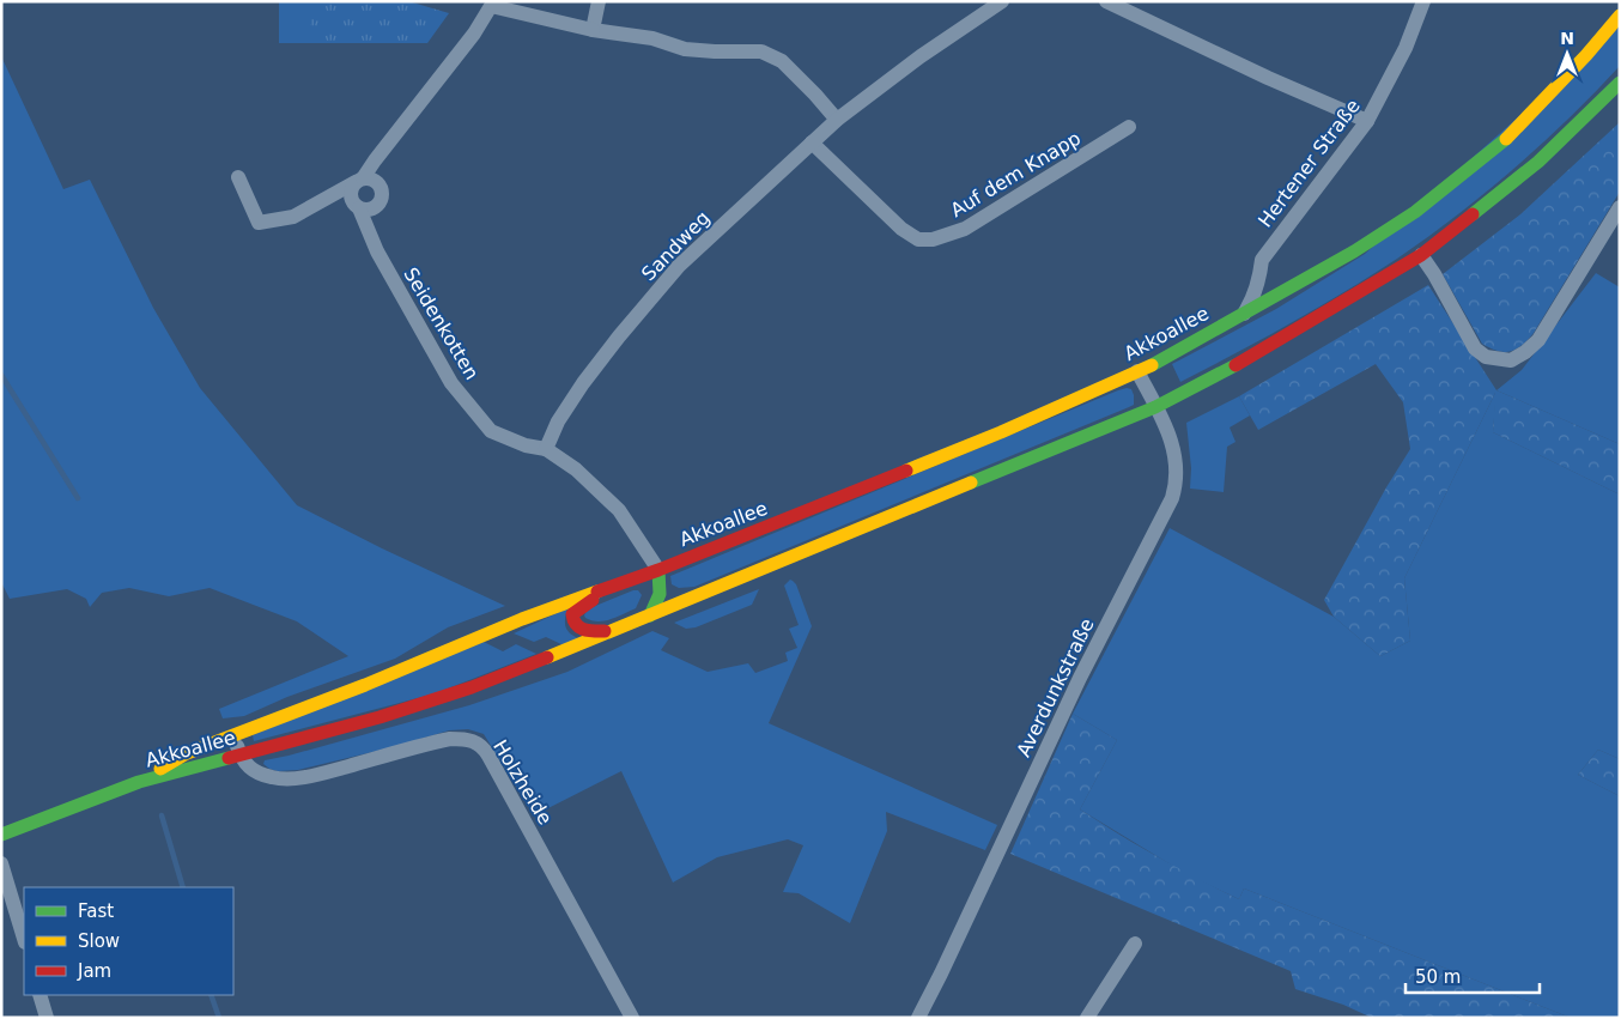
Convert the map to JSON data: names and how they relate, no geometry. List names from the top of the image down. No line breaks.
{"streets":{"main road":["Akkoallee"],"street":["Hertener Straße","Auf dem Knapp","Sandweg","Seidenkotten","Averdunkstraße","Holzheide"]},"crossings":[["Hertener Straße","Akkoallee"],["Auf dem Knapp","Sandweg"],["Sandweg","Seidenkotten"],["Akkoallee","Averdunkstraße"],["Akkoallee","Holzheide"]],"legend":["Fast","Slow","Jam"],"scale_bar":"50 m","north":"top"}
